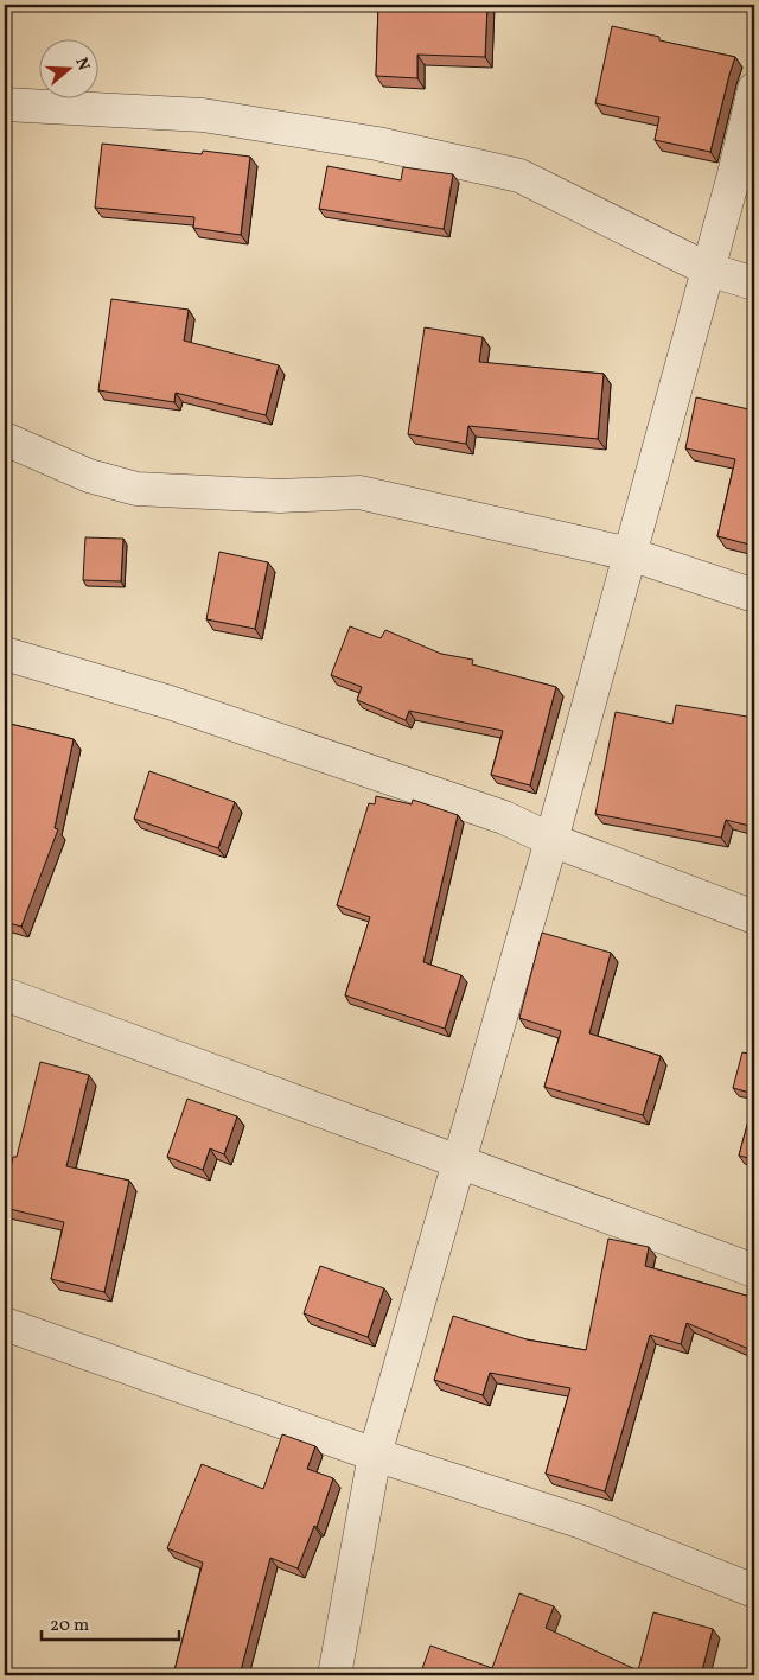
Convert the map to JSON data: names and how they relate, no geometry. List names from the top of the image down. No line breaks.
{"scale_bar":"20 m","north":"right"}
